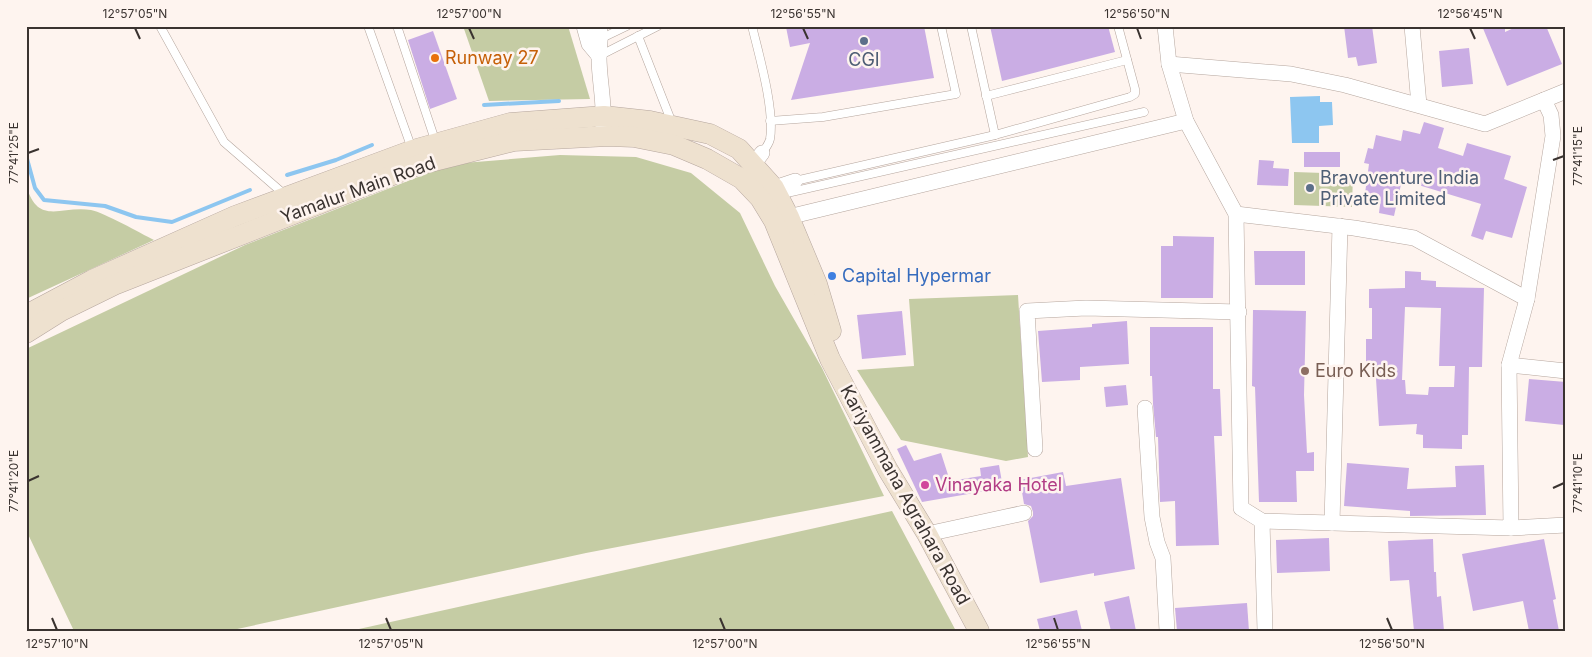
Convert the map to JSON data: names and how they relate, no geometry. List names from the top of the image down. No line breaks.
{"streets":{"street":["Yamalur Main Road","Kariyammana Agrahara Road"]},"crossings":[["Yamalur Main Road","Kariyammana Agrahara Road"]],"places":["CGI","Runway 27","Bravoventure India Private Limited","Capital Hypermar","Euro Kids","Vinayaka Hotel"],"coordinates":["12°57'05\"N","12°57'00\"N","12°56'55\"N","12°56'50\"N","12°56'45\"N","77°41'25\"E","77°41'15\"E","77°41'20\"E","77°41'10\"E","12°57'10\"N"]}
